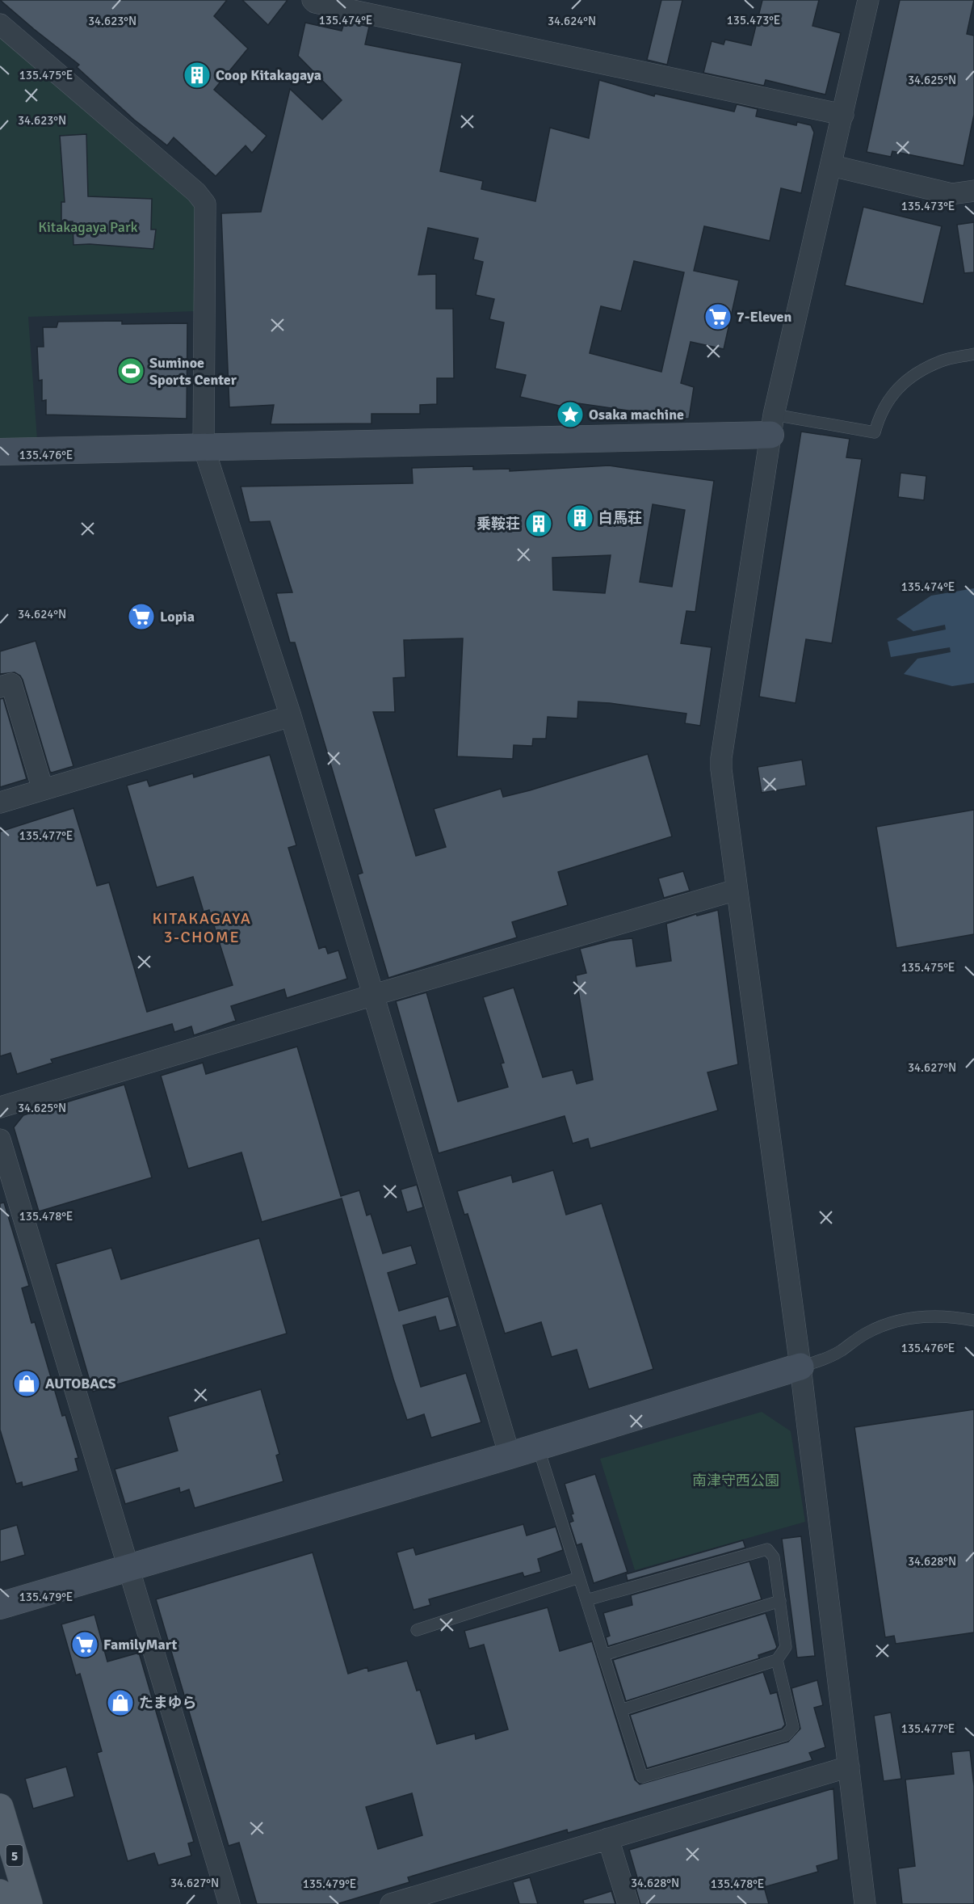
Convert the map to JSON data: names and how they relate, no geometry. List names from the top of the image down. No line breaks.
{"streets":{"main road":["5"]},"districts":["KITAKAGAYA 3-CHOME"],"parks":["Kitakagaya Park","南津守西公園"],"places":{"building":["Coop Kitakagaya","白馬荘","乗鞍荘"],"supermarket":["7-Eleven","Lopia","FamilyMart"],"sports":["Suminoe Sports Center"],"place":["Osaka machine"],"shop":["AUTOBACS","たまゆら"]},"coordinates":["135.474°E","135.473°E","34.623°N","34.624°N","135.475°E","34.625°N","135.476°E","135.477°E","34.627°N","135.478°E","34.628°N","135.479°E"]}
